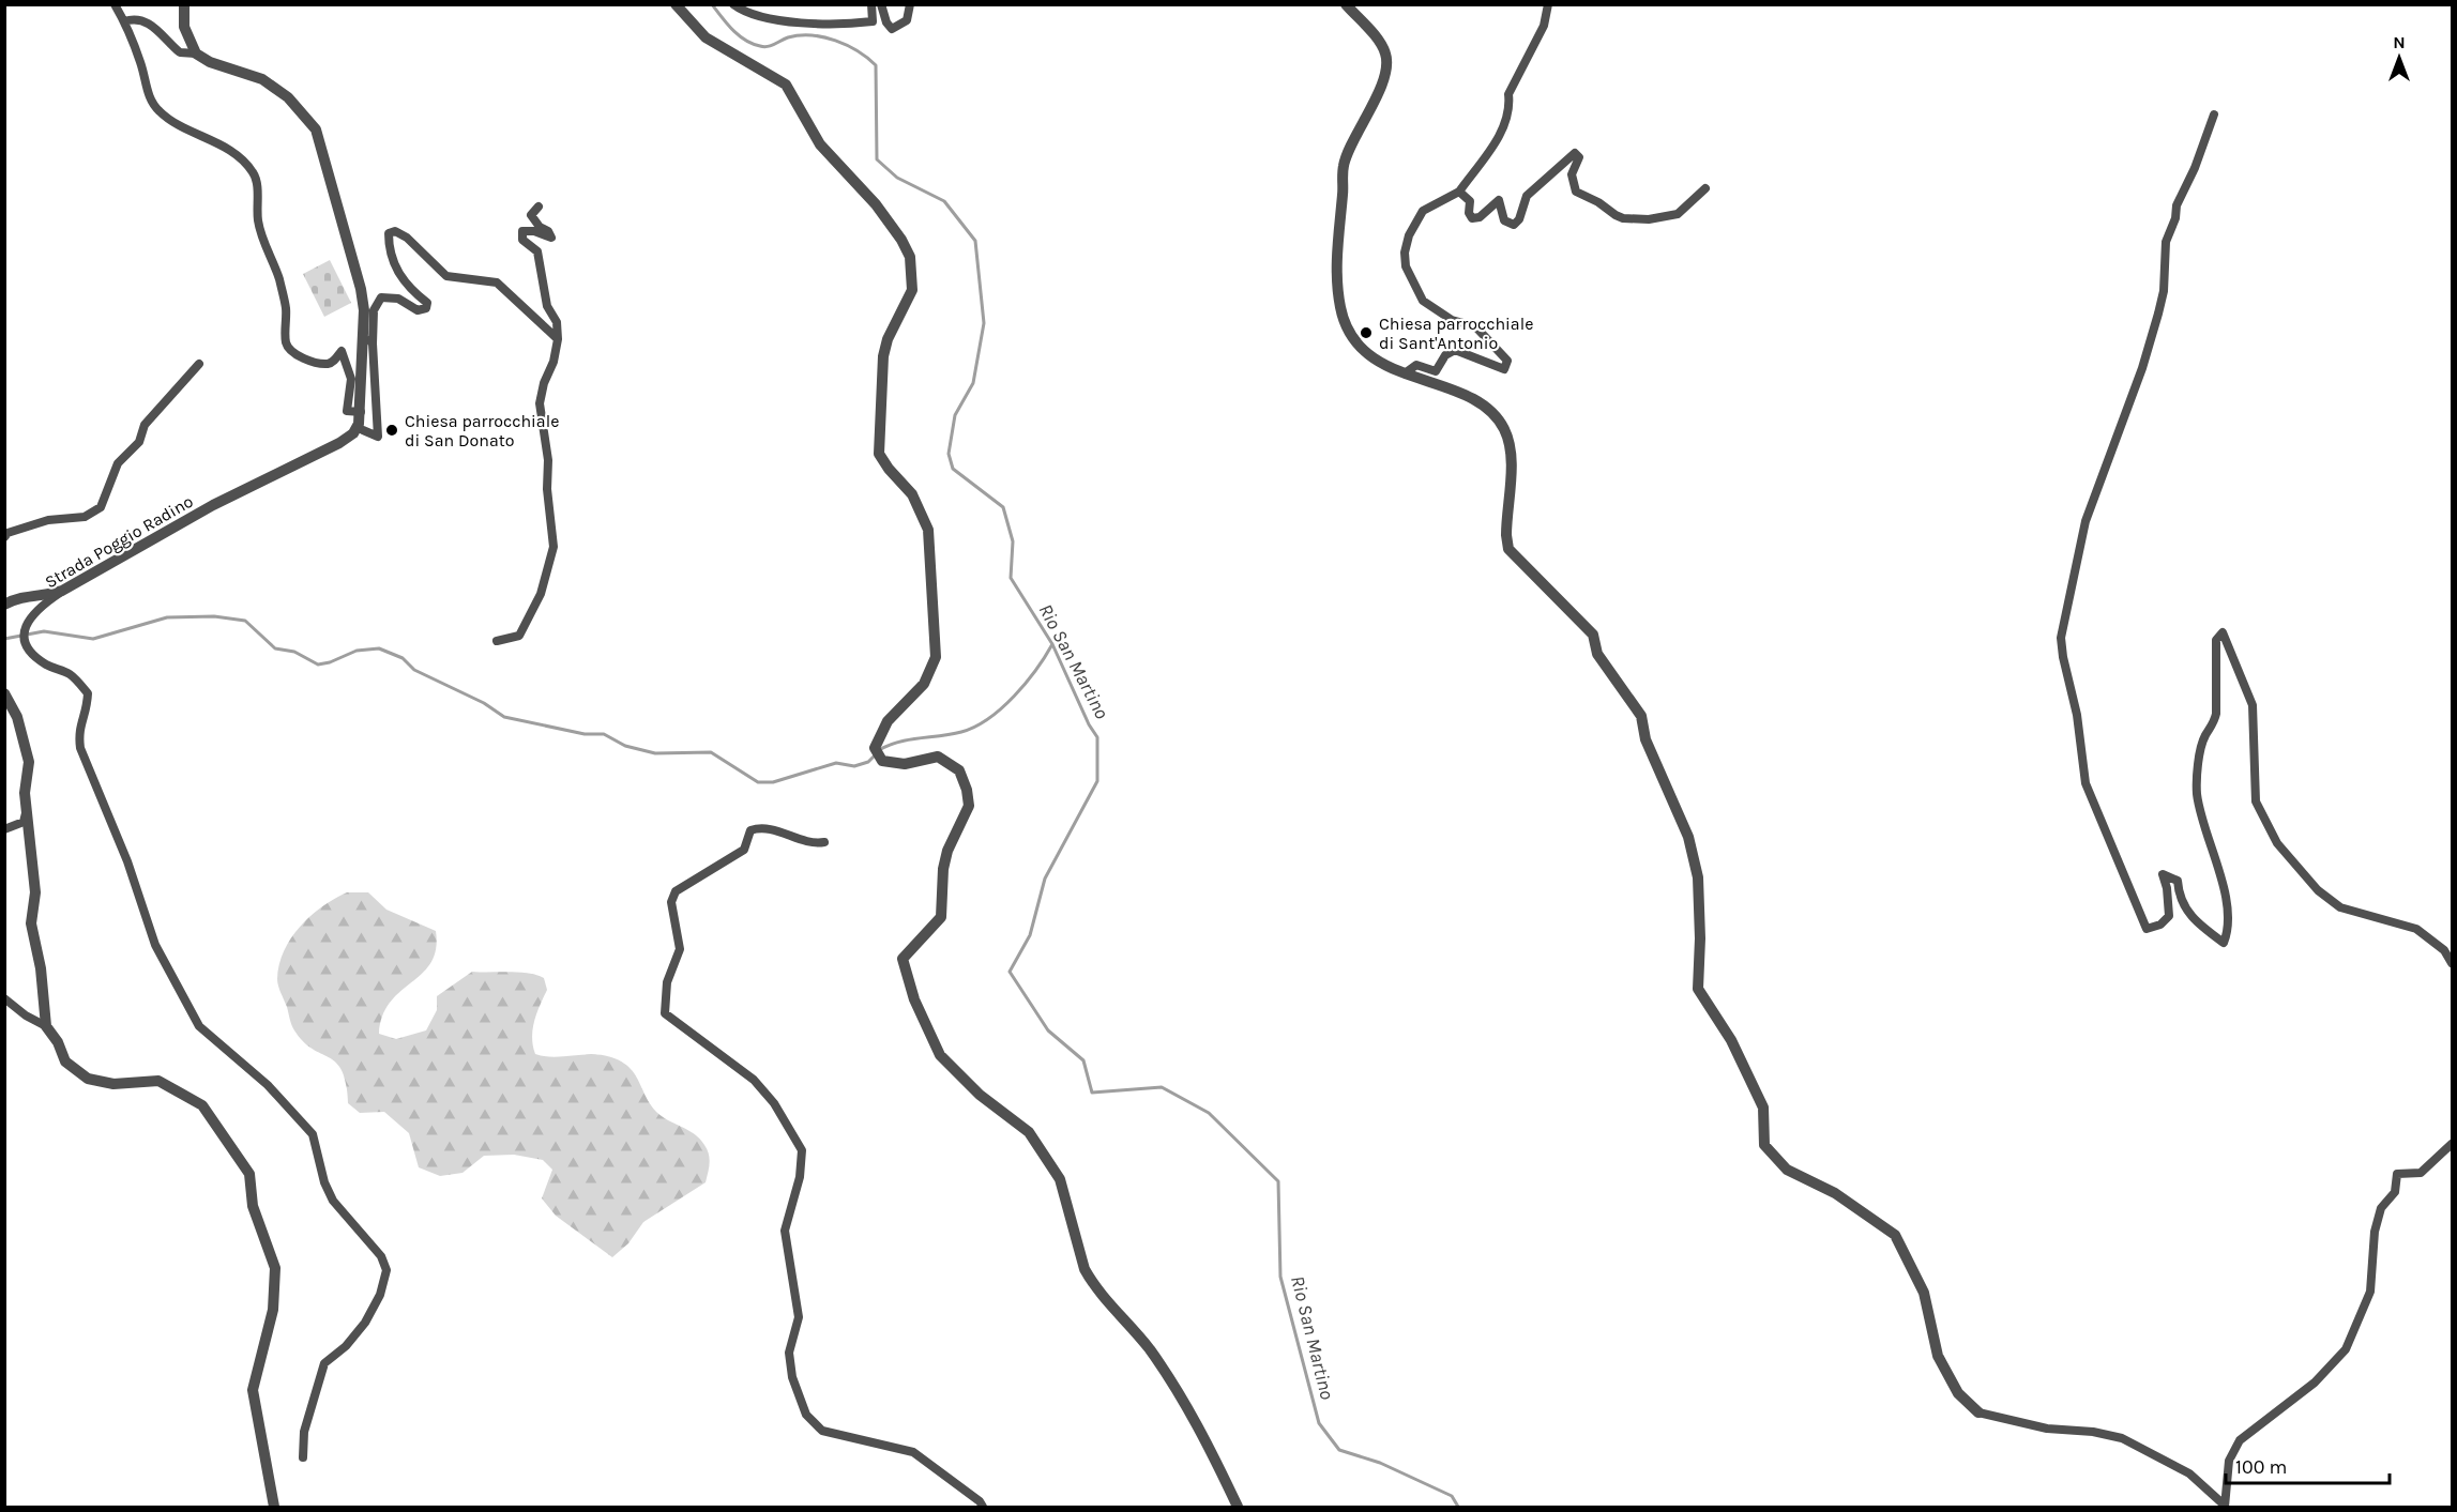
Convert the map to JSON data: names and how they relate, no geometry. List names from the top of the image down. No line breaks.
{"streets":{"street":["Strada Poggio Radino"]},"water":["Rio San Martino"],"places":["Chiesa parrocchiale di Sant'Antonio","Chiesa parrocchiale di San Donato"],"scale_bar":"100 m","north":"top"}
